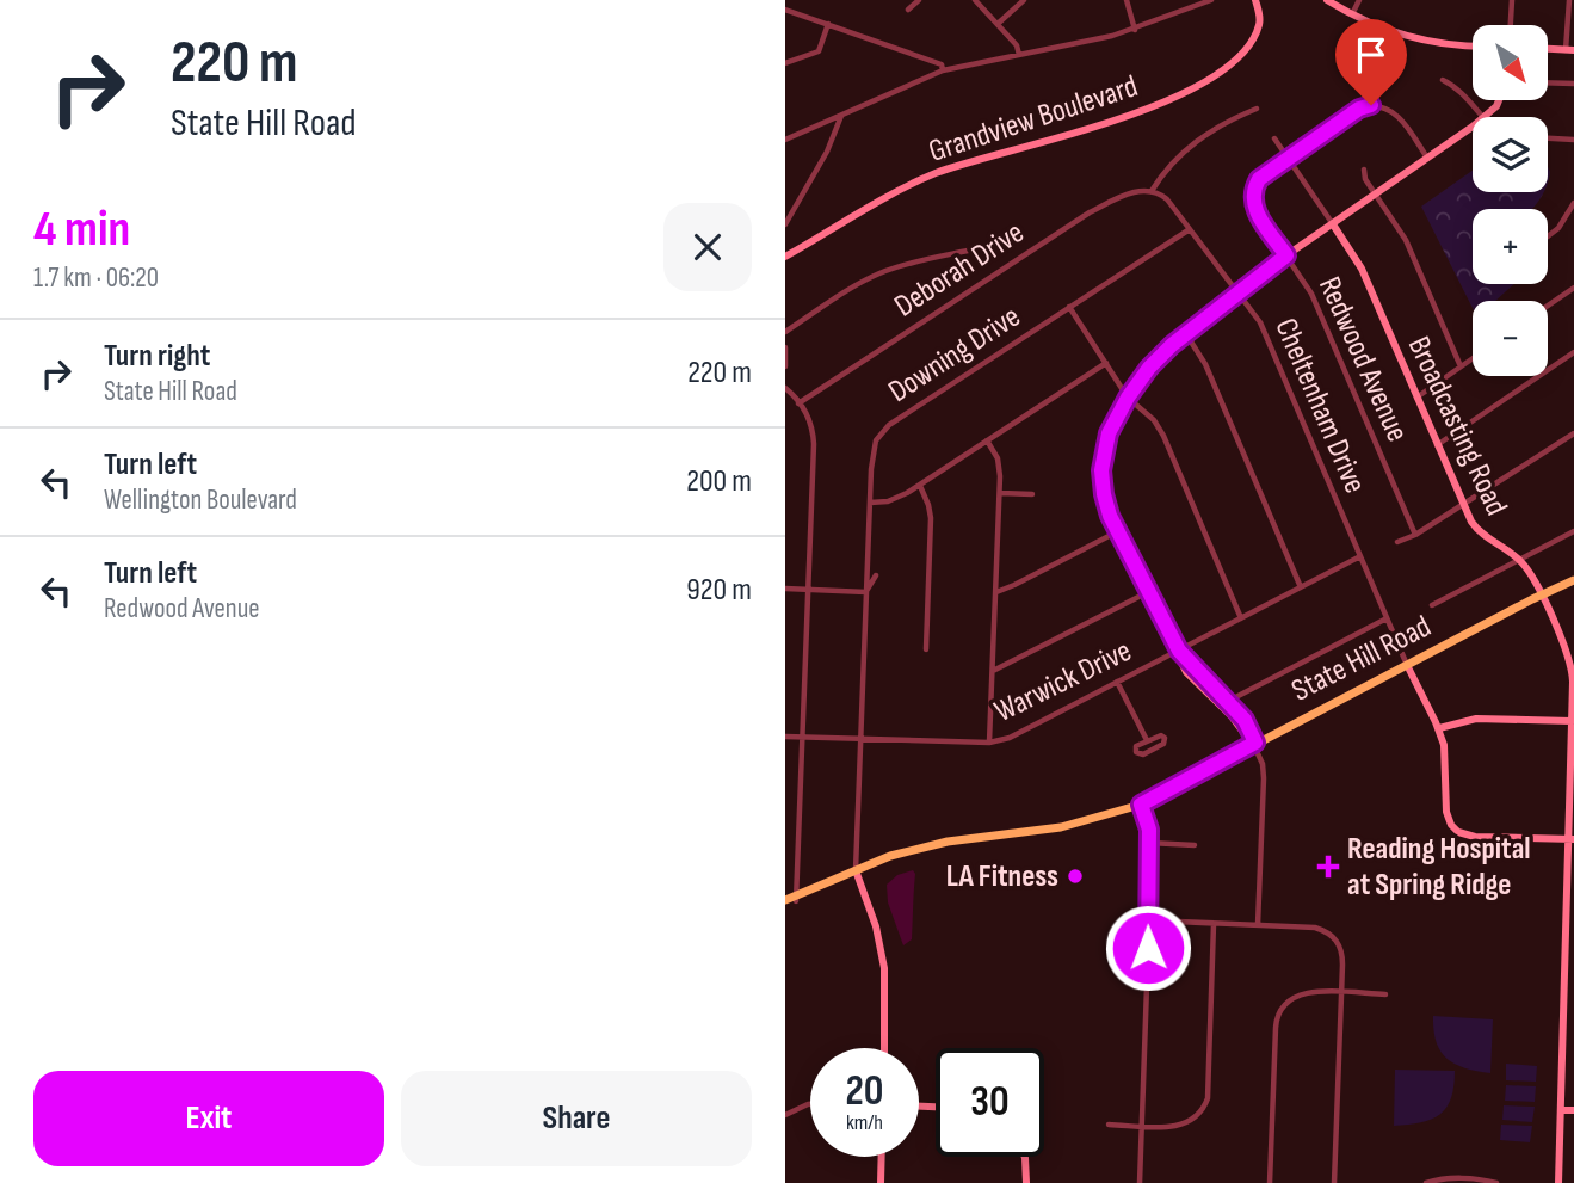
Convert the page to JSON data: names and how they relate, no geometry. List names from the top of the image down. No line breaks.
{"streets":{"main road":["State Hill Road"],"street":["Grandview Boulevard","Deborah Drive","Downing Drive","Redwood Avenue","Cheltenham Drive","Broadcasting Road","Warwick Drive"]},"crossings":[["Deborah Drive","Cheltenham Drive"],["Downing Drive","Cheltenham Drive"],["Downing Drive","State Hill Road"],["Downing Drive","Warwick Drive"],["Redwood Avenue","Broadcasting Road"],["Cheltenham Drive","State Hill Road"],["Cheltenham Drive","Warwick Drive"],["Broadcasting Road","State Hill Road"]],"places":{"health":["Reading Hospital at Spring Ridge"],"other":["LA Fitness"]},"north":"bottom right","page":{"turn":["220 m","State Hill Road"],"map_buttons":["+","−"],"heading":["4 min","1.7 km · 06:20"],"list":[{"name":"Turn right","note":"State Hill Road","value":"220 m"},{"name":"Turn left","note":"Wellington Boulevard","value":"200 m"},{"name":"Turn left","note":"Redwood Avenue","value":"920 m"}],"speed":"20 km/h","limit":"30","buttons":["Exit","Share"]}}
